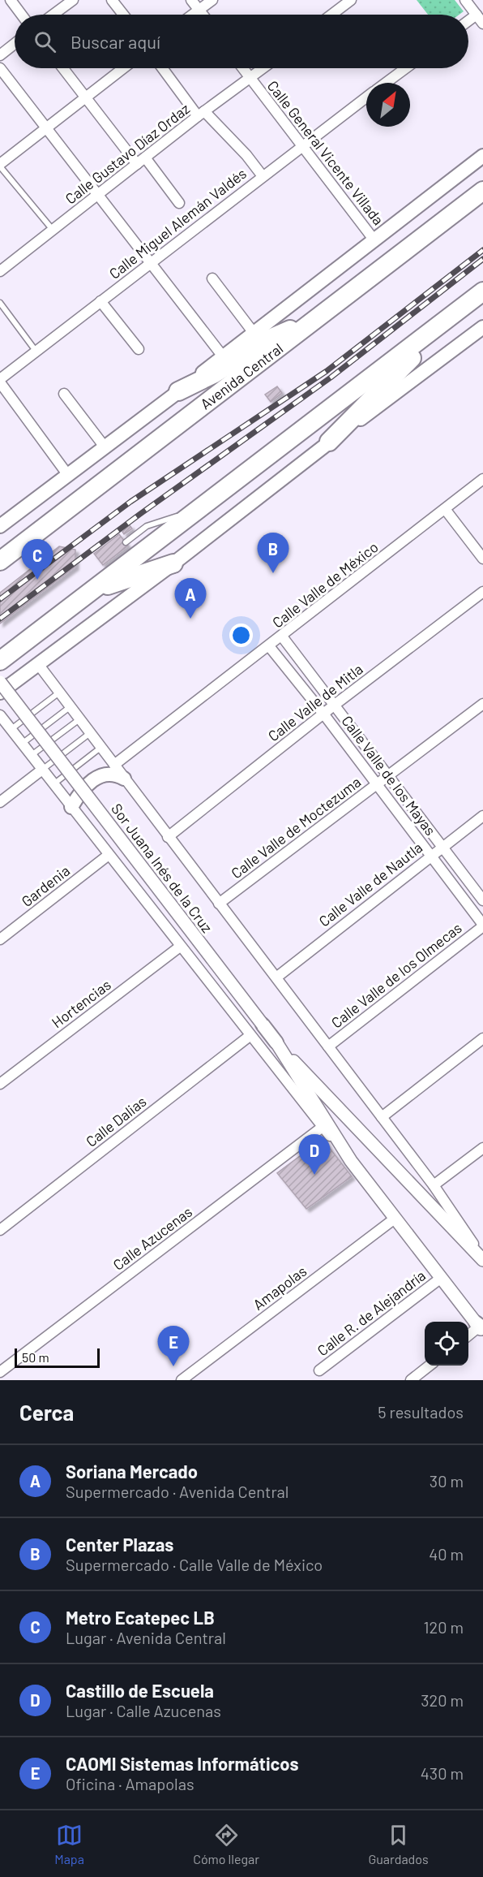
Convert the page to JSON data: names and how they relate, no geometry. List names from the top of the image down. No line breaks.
{"streets":{"highway":["Avenida Central"],"main road":["Sor Juana Inés de la Cruz"],"street":["Calle General Vicente Villada","Calle Gustavo Díaz Ordaz","Calle Miguel Alemán Valdés","Calle Valle de México","Calle Valle de Mitla","Calle Valle de los Mayas","Calle Valle de Moctezuma","Calle Valle de Nautla","Gardenia","Calle Valle de los Olmecas","Hortencias","Calle Dalias","Calle Azucenas","Amapolas","Calle R. de Alejandría"]},"crossings":[["Calle General Vicente Villada","Calle Gustavo Díaz Ordaz"],["Calle General Vicente Villada","Calle Miguel Alemán Valdés"],["Calle General Vicente Villada","Avenida Central"],["Calle Valle de México","Calle Valle de los Mayas"],["Calle Valle de Mitla","Calle Valle de los Mayas"],["Calle Valle de los Mayas","Calle Valle de Moctezuma"],["Calle Valle de los Mayas","Calle Valle de Nautla"],["Calle Valle de los Mayas","Calle Valle de los Olmecas"],["Sor Juana Inés de la Cruz","Amapolas"],["Sor Juana Inés de la Cruz","Calle R. de Alejandría"]],"scale_bar":"50 m","north":"top right","page":{"search":"Buscar aquí","pins":["B","C","A","D","E"],"scale":"50 m","heading":["Cerca","5 resultados"],"list":[{"mark":"A","name":"Soriana Mercado","note":"Supermercado · Avenida Central","value":"30 m"},{"mark":"B","name":"Center Plazas","note":"Supermercado · Calle Valle de México","value":"40 m"},{"mark":"C","name":"Metro Ecatepec LB","note":"Lugar · Avenida Central","value":"120 m"},{"mark":"D","name":"Castillo de Escuela","note":"Lugar · Calle Azucenas","value":"320 m"},{"mark":"E","name":"CAOMI Sistemas Informáticos","note":"Oficina · Amapolas","value":"430 m"}],"nav":["Mapa","Cómo llegar","Guardados"]}}
